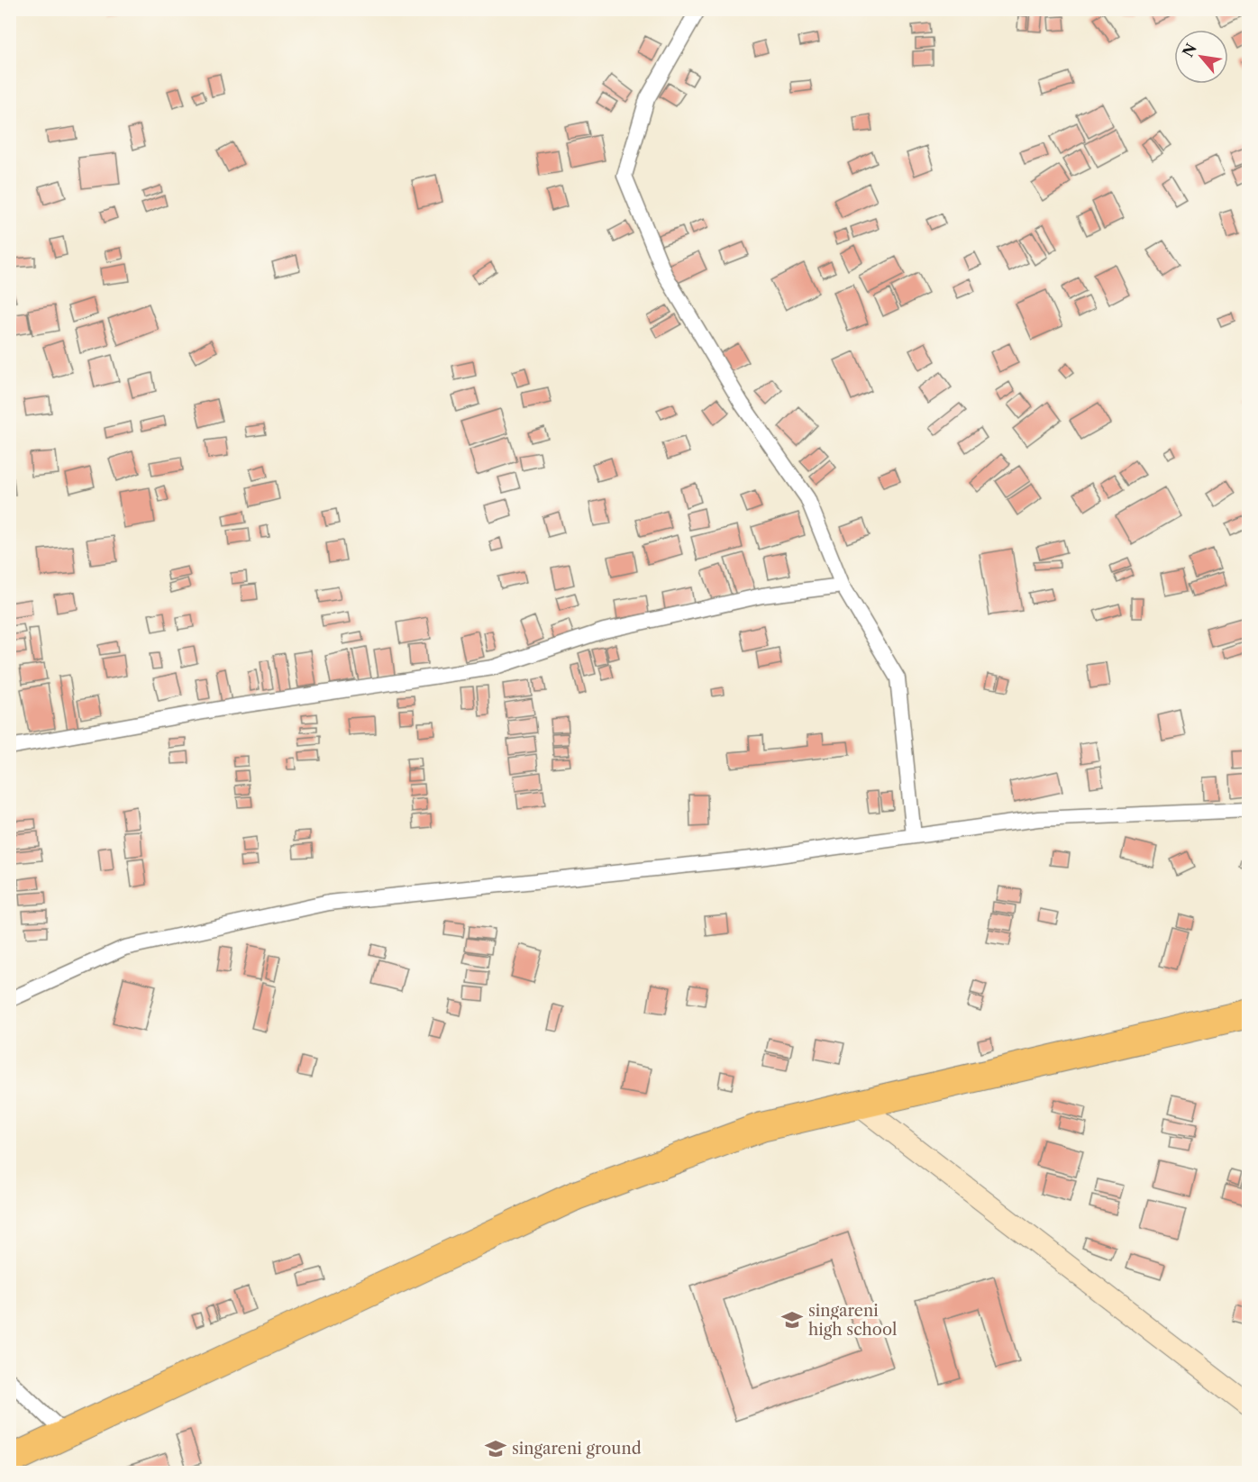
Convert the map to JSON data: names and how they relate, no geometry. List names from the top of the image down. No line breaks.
{"places":{"school or university":["singareni high school","singareni ground"]},"north":"top left"}
